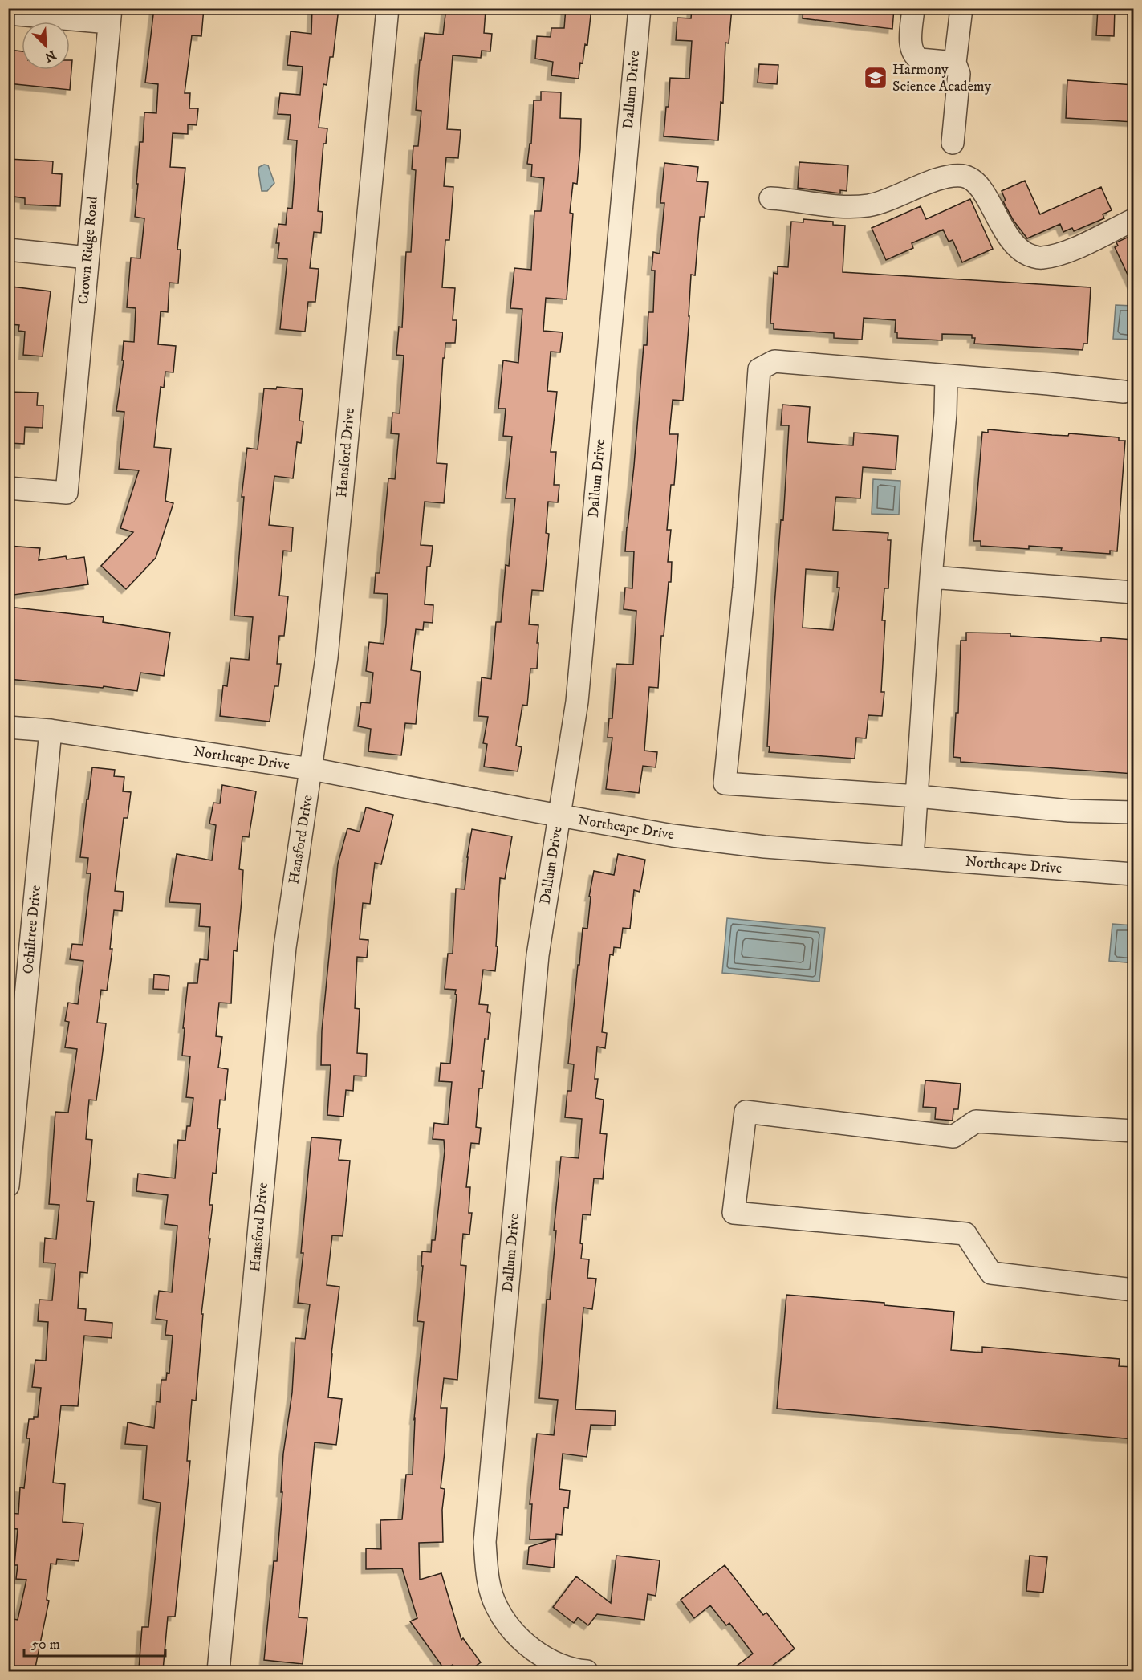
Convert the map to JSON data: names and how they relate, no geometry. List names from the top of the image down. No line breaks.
{"streets":{"street":["Dallum Drive","Crown Ridge Road","Hansford Drive","Northcape Drive","Ochiltree Drive"]},"crossings":[["Dallum Drive","Northcape Drive"],["Hansford Drive","Northcape Drive"],["Northcape Drive","Ochiltree Drive"]],"places":{"school or university":["Harmony Science Academy"]},"scale_bar":"50 m","north":"bottom right"}
